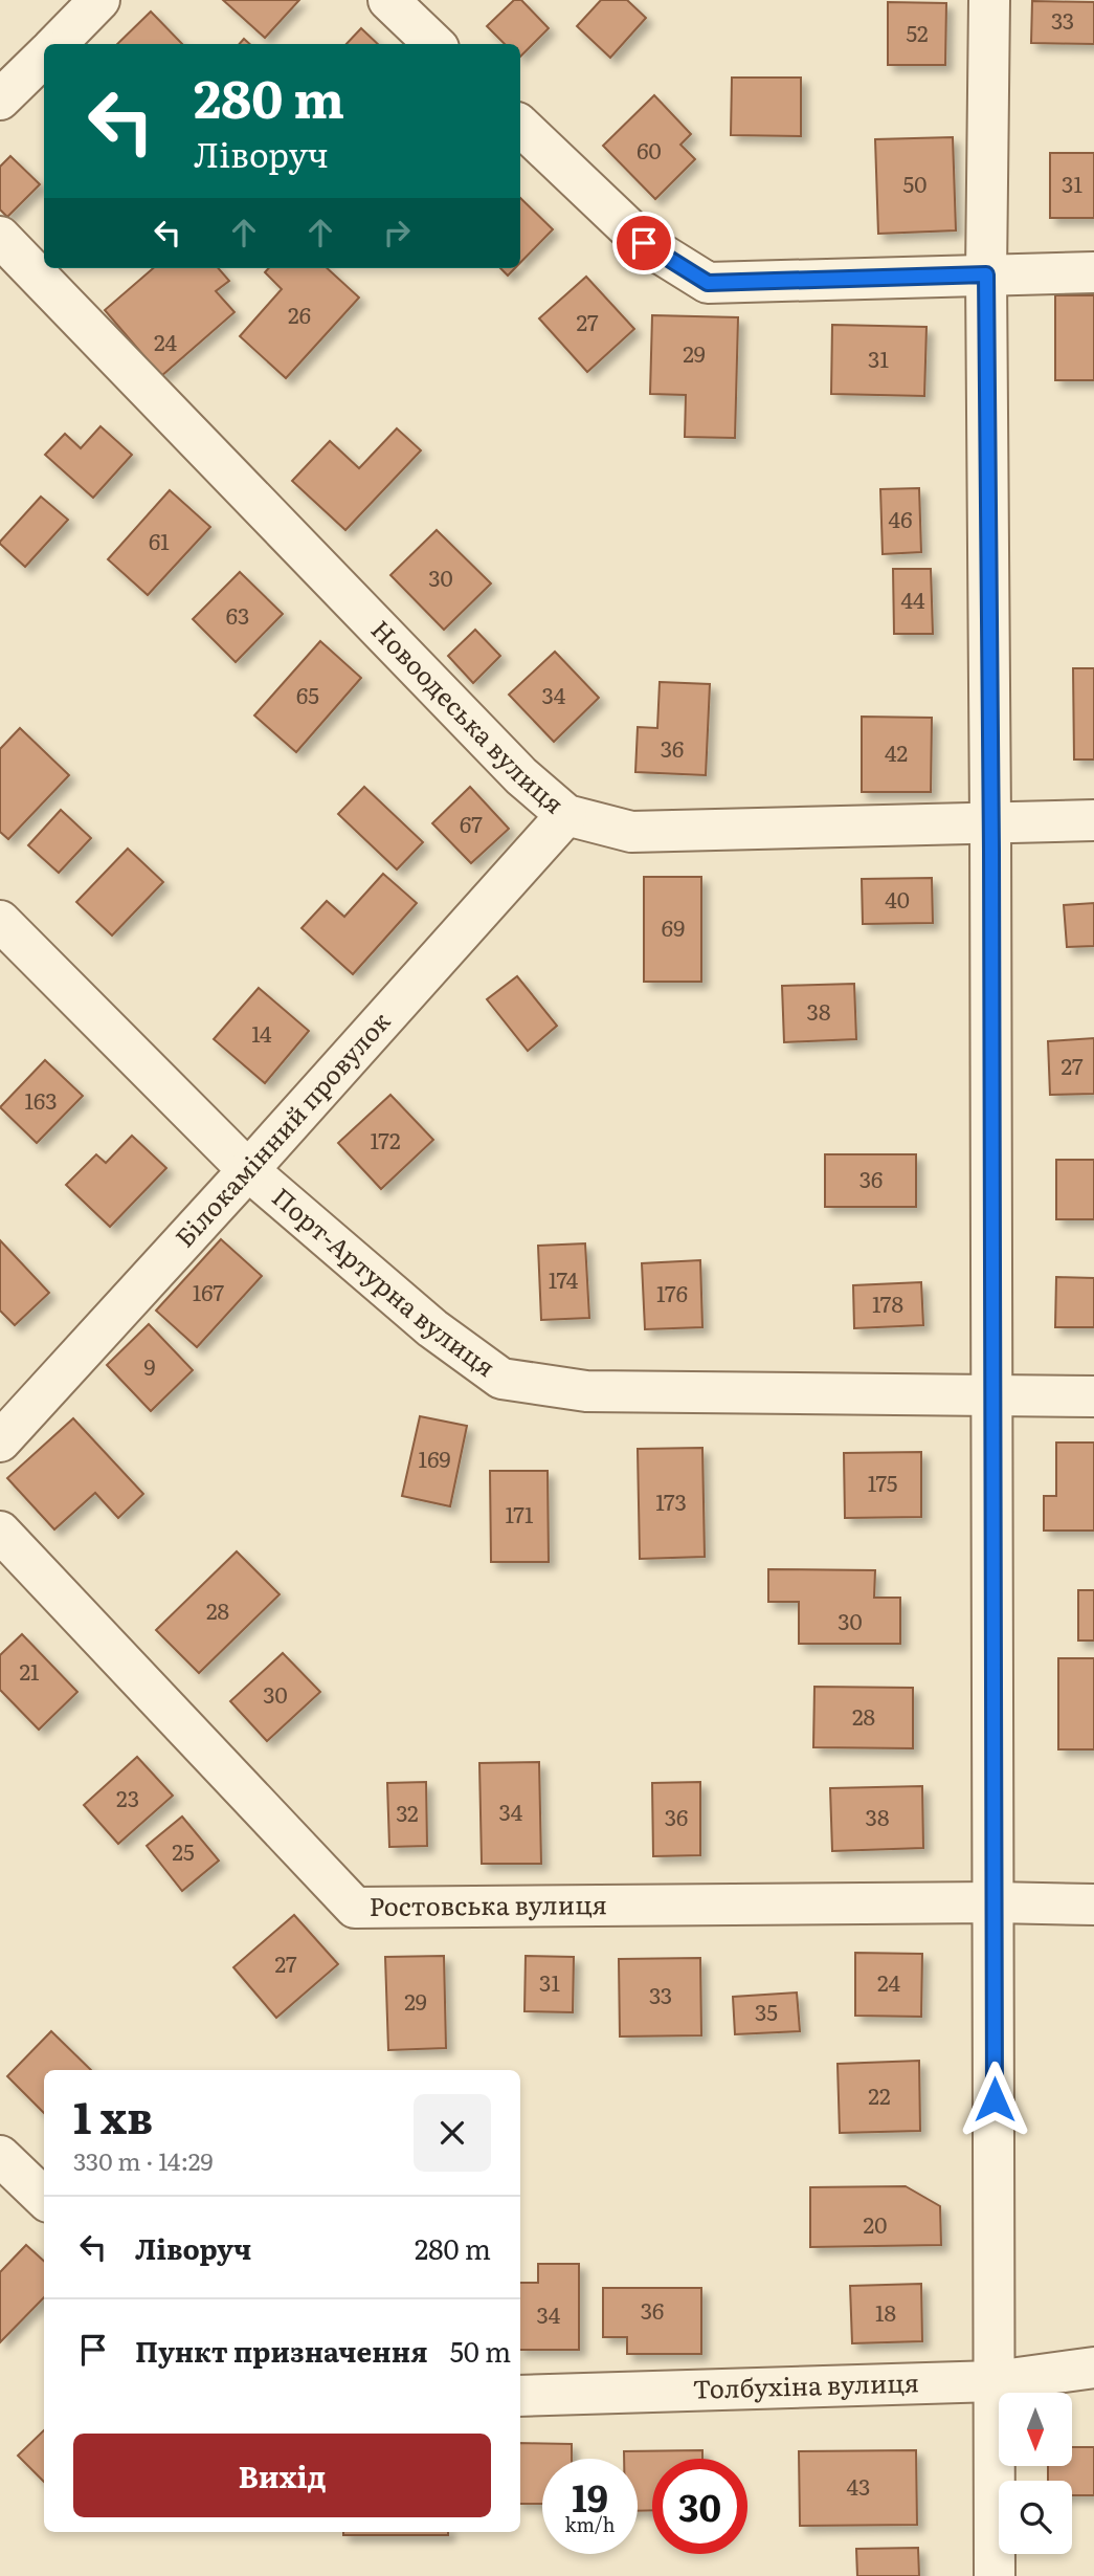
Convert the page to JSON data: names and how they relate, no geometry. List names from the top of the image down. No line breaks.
{"streets":{"street":["Новоодеська вулиця","Білокамінний провулок","Порт-Артурна вулиця","Ростовська вулиця","Толбухіна вулиця"]},"crossings":[["Новоодеська вулиця","Білокамінний провулок"],["Білокамінний провулок","Порт-Артурна вулиця"]],"house_numbers":["33","52","60","50","31","26","27","24","29","31","46","61","30","44","63","65","34","36","42","67","40","69","38","14","27","163","172","36","174","167","176","178","9","169","175","173","171","28","30","21","30","28","23","34","32","36","38","25","27","31","24","33","29","35","22","20","36","18","34","43"],"north":"bottom","page":{"turn":["280 m","Ліворуч"],"heading":["1 хв","330 m · 14:29"],"list":[{"name":"Ліворуч","value":"280 m"},{"name":"Пункт призначення","value":"50 m"}],"buttons":"Вихід","speed":"19 km/h","limit":"30"}}
